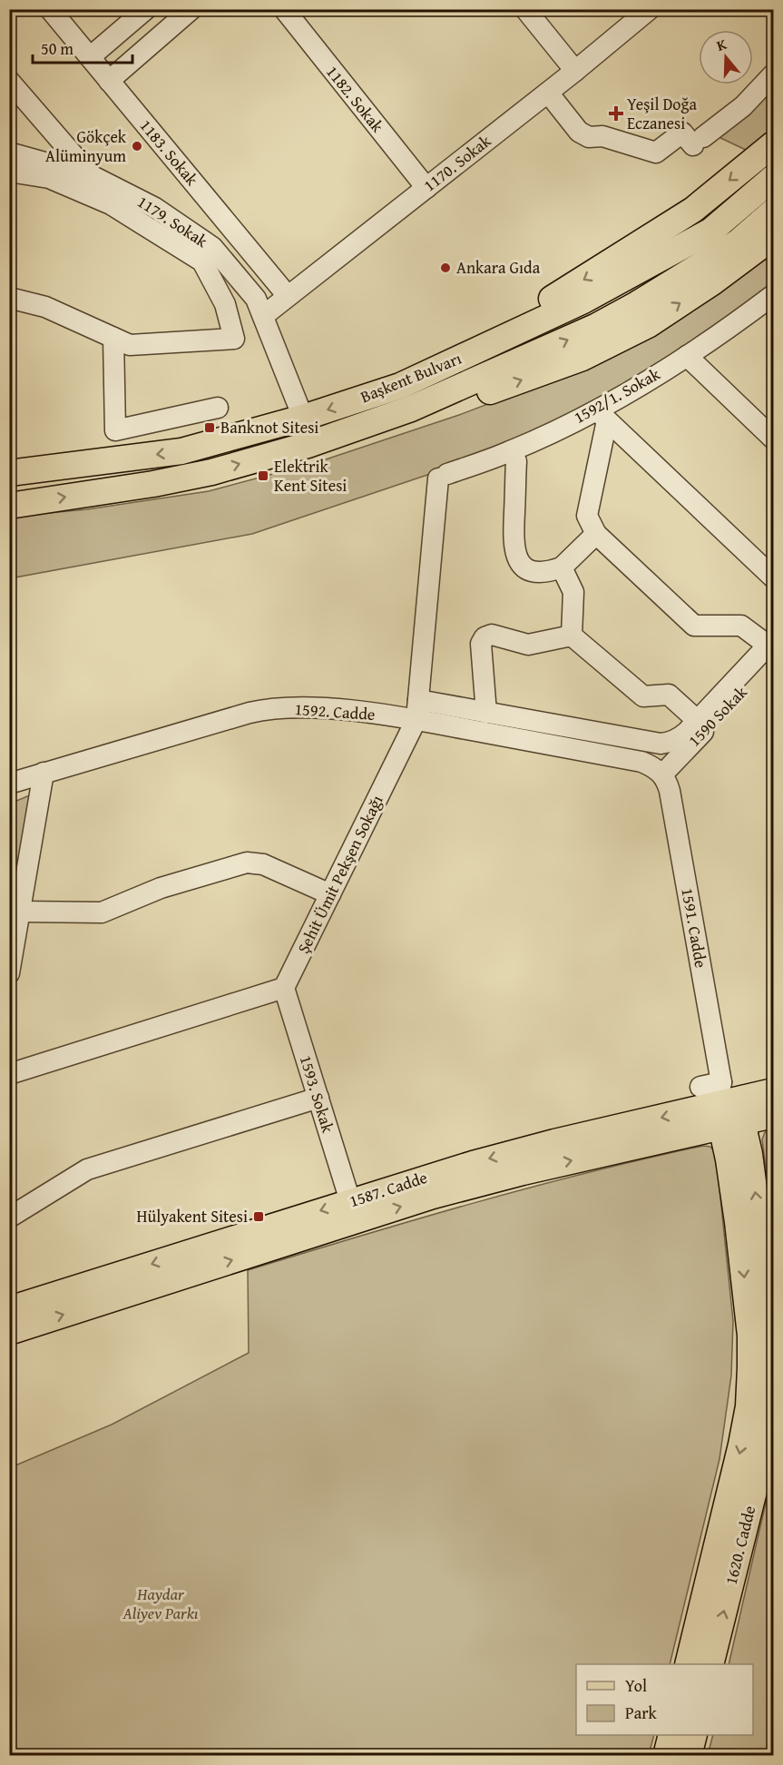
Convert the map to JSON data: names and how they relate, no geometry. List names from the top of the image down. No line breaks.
{"streets":{"main road":["Başkent Bulvarı","1587. Cadde","1620. Cadde"],"street":["1182. Sokak","1183. Sokak","1170. Sokak","1179. Sokak","1592/1. Sokak","1592. Cadde","1590 Sokak","Şehit Ümit Pekşen Sokağı","1591. Cadde","1593. Sokak"]},"crossings":[["1182. Sokak","1170. Sokak"],["1183. Sokak","1170. Sokak"],["1170. Sokak","1179. Sokak"],["1179. Sokak","Başkent Bulvarı"],["1592/1. Sokak","Şehit Ümit Pekşen Sokağı"],["1592. Cadde","1590 Sokak"],["1592. Cadde","Şehit Ümit Pekşen Sokağı"],["1592. Cadde","1591. Cadde"],["1590 Sokak","1591. Cadde"],["Şehit Ümit Pekşen Sokağı","1593. Sokak"],["1591. Cadde","1587. Cadde"],["1591. Cadde","1620. Cadde"],["1593. Sokak","1587. Cadde"],["1587. Cadde","1620. Cadde"]],"parks":["Haydar Aliyev Parkı"],"places":{"health":["Yeşil Doğa Eczanesi"],"other":["Gökçek Alüminyum","Ankara Gıda"],"transit":["Banknot Sitesi","Elektrik Kent Sitesi","Hülyakent Sitesi"]},"legend":["Yol","Park"],"scale_bar":"50 m","north":"top"}
